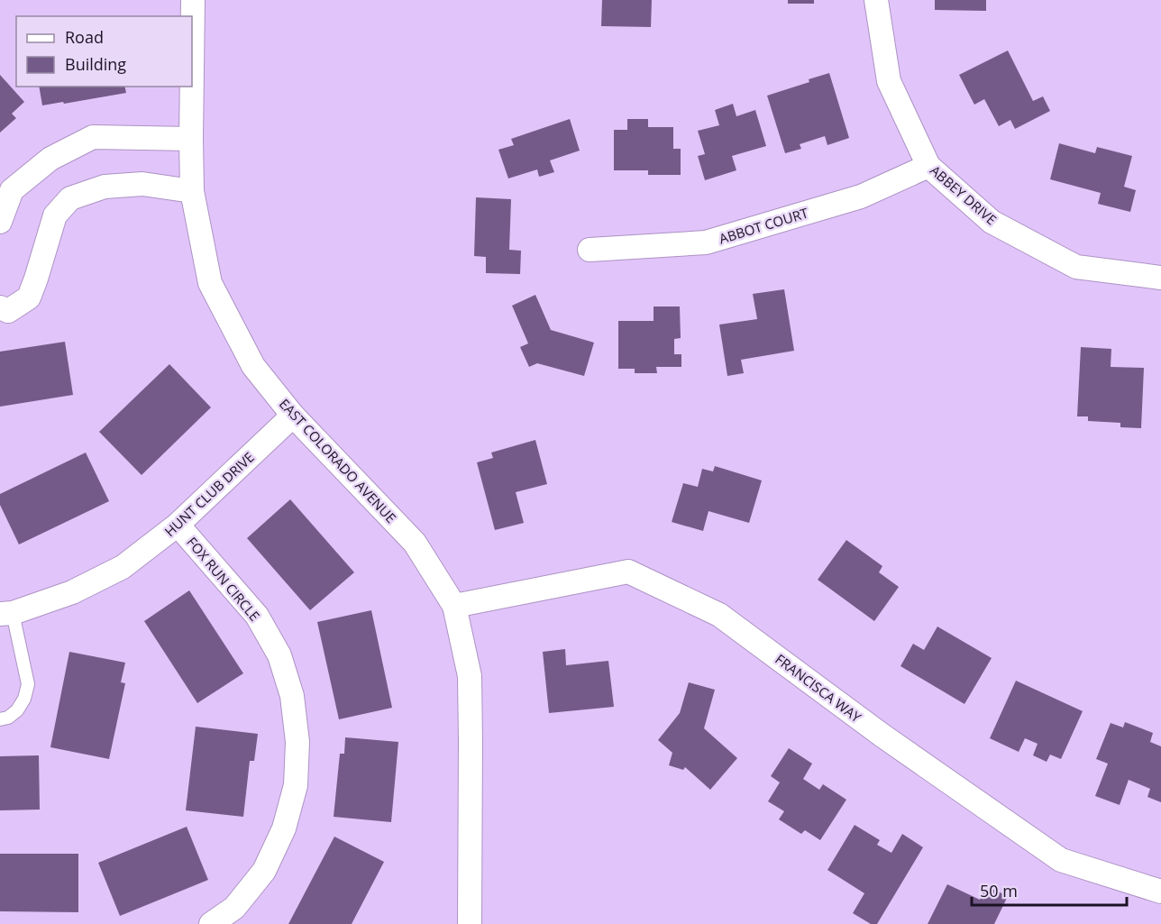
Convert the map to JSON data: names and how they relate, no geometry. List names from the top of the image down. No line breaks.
{"streets":{"street":["ABBEY DRIVE","ABBOT COURT","EAST COLORADO AVENUE","HUNT CLUB DRIVE","FOX RUN CIRCLE","FRANCISCA WAY"]},"crossings":[["ABBEY DRIVE","ABBOT COURT"],["EAST COLORADO AVENUE","HUNT CLUB DRIVE"],["EAST COLORADO AVENUE","FRANCISCA WAY"],["HUNT CLUB DRIVE","FOX RUN CIRCLE"]],"legend":["Road","Building"],"scale_bar":"50 m"}
